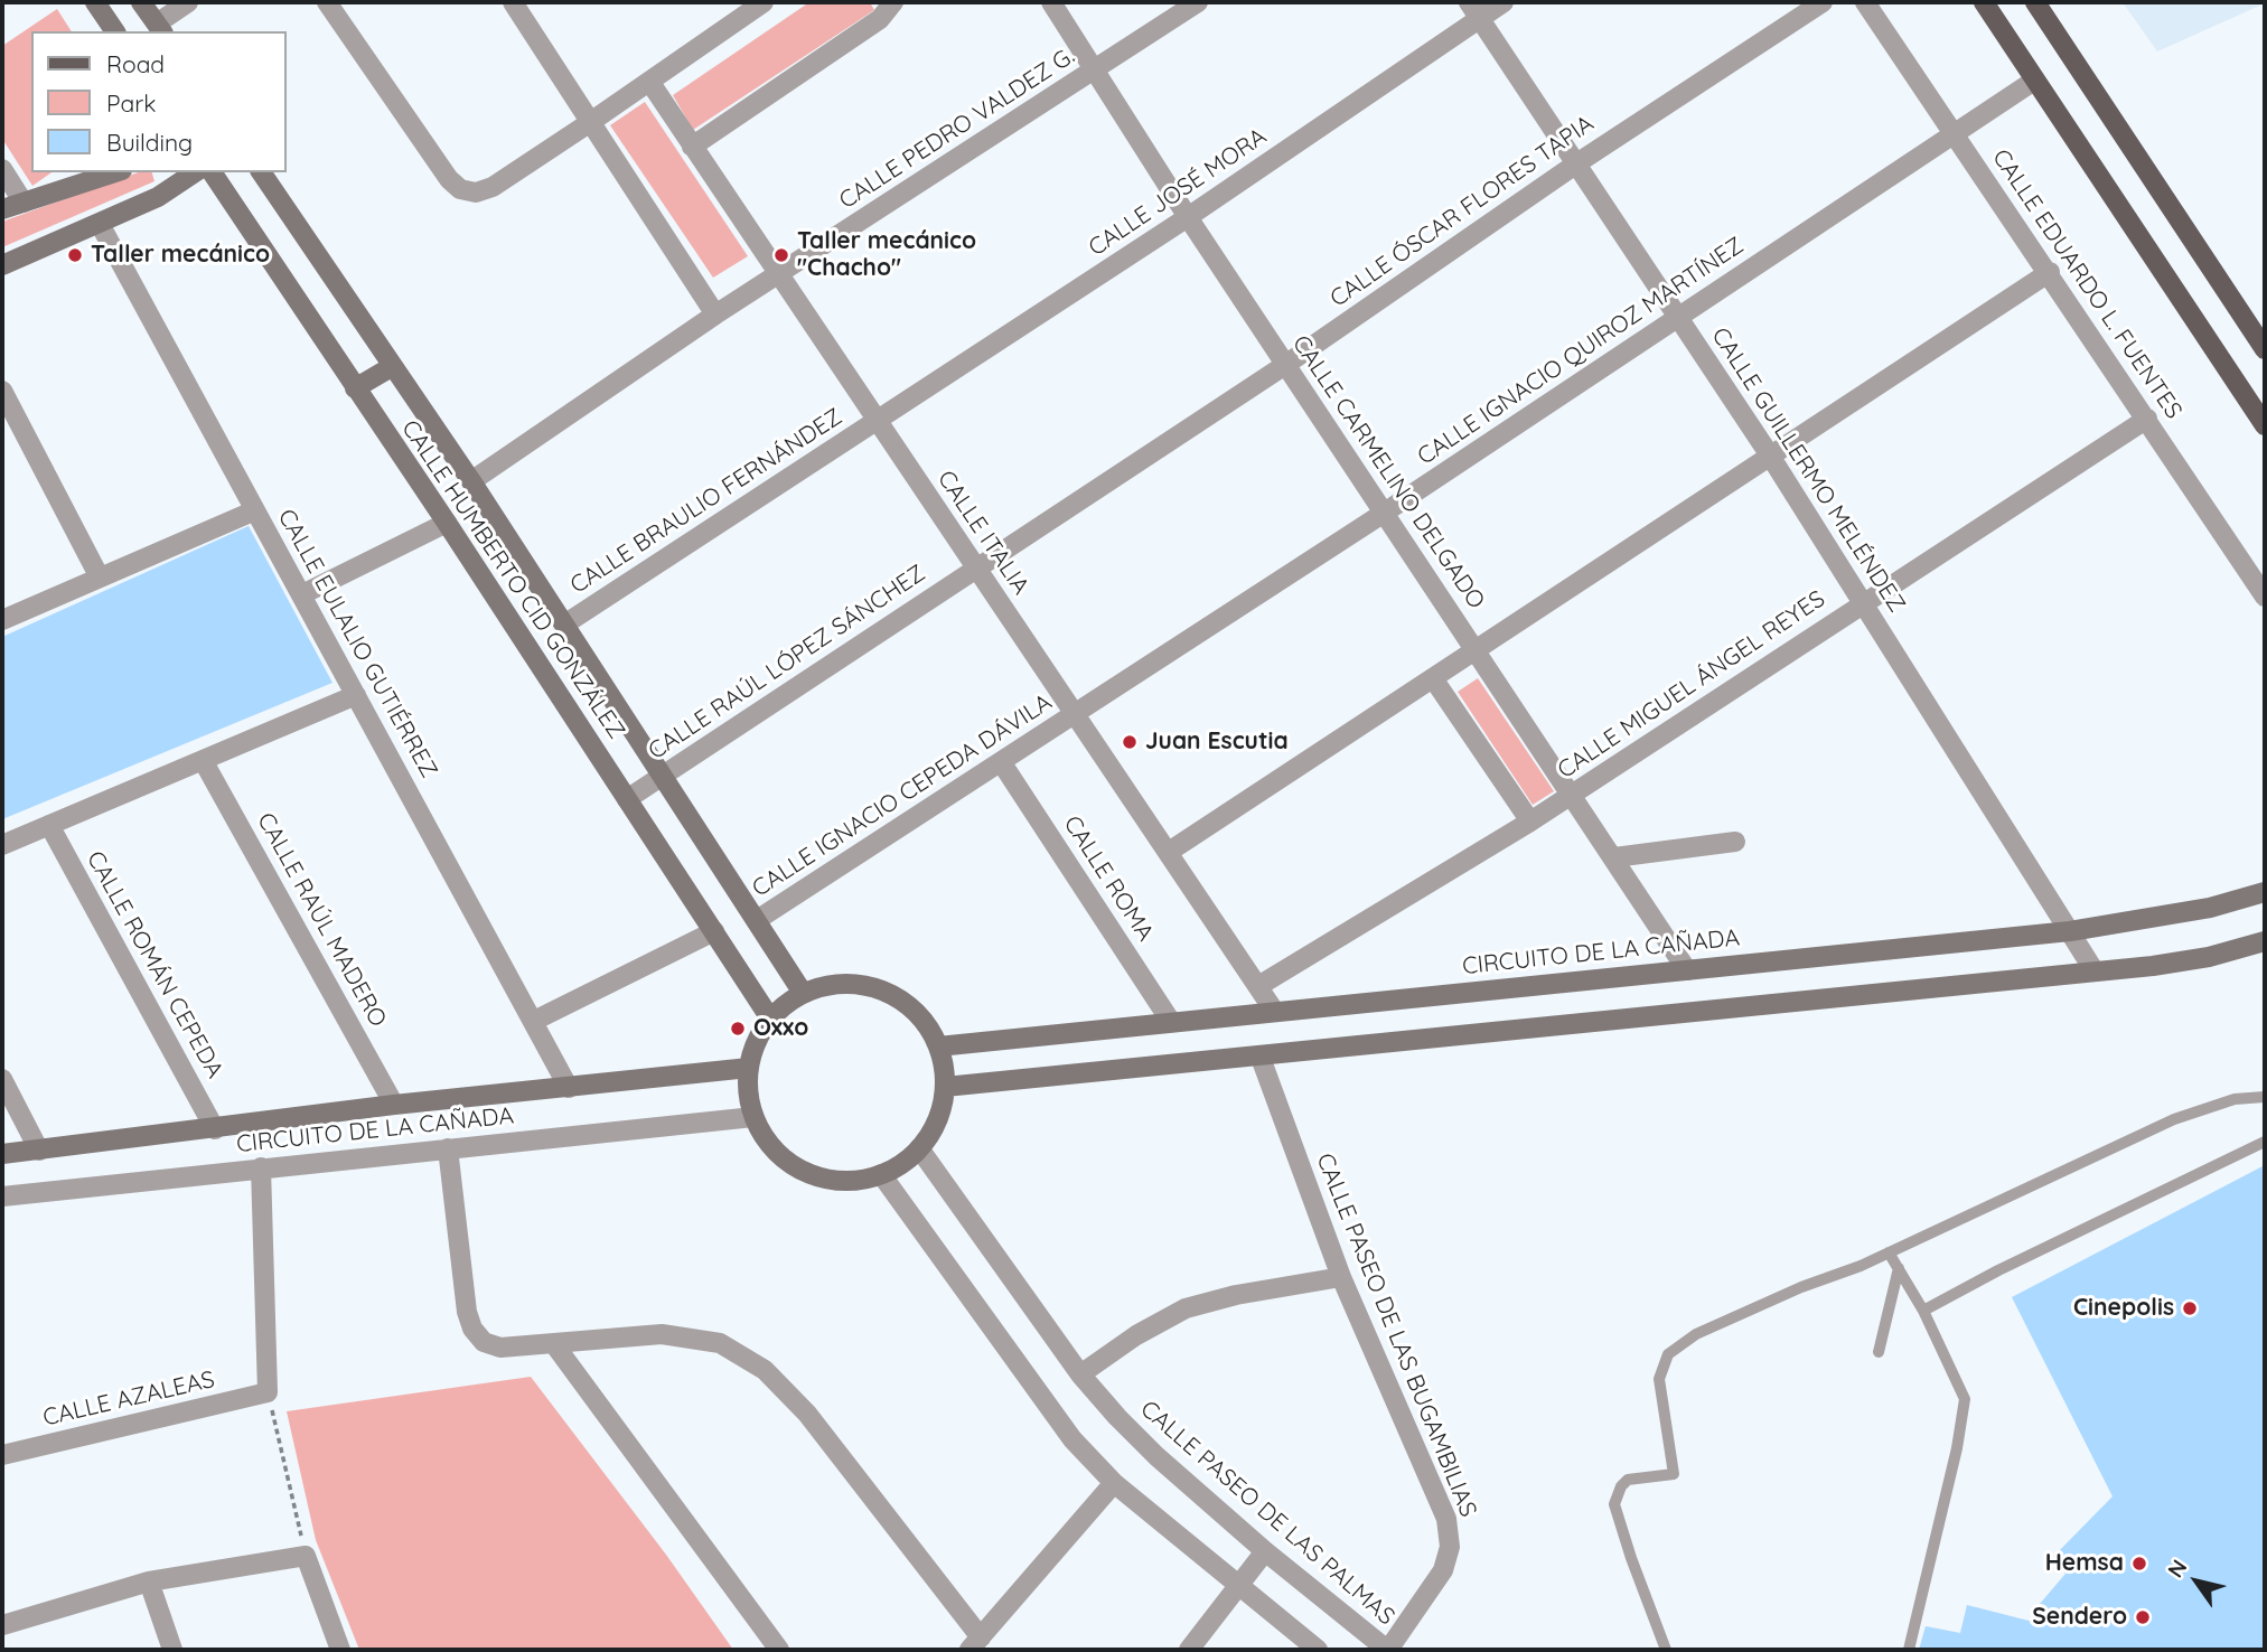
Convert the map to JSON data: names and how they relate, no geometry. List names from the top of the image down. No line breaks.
{"streets":{"street":["CALLE PEDRO VALDEZ G.","CALLE JOSÉ MORA","CALLE ÓSCAR FLORES TAPIA","CALLE EDUARDO L. FUENTES","CALLE IGNACIO QUIROZ MARTÍNEZ","CALLE GUILLERMO MELÉNDEZ","CALLE CARMELINO DELGADO","CALLE BRAULIO FERNÁNDEZ","CALLE ITALIA","CALLE HUMBERTO CID GONZÁLEZ","CALLE EULALIO GUTIÉRREZ","CALLE RAÚL LÓPEZ SÁNCHEZ","CALLE MIGUEL ÁNGEL REYES","CALLE IGNACIO CEPEDA DÁVILA","CALLE ROMA","CALLE RAÚL MADERO","CIRCUITO DE LA CAÑADA","CALLE ROMÁN CEPEDA","CALLE PASEO DE LAS BUGAMBILIAS","CALLE AZALEAS","CALLE PASEO DE LAS PALMAS"]},"crossings":[["CALLE PEDRO VALDEZ G.","CALLE CARMELINO DELGADO"],["CALLE PEDRO VALDEZ G.","CALLE ITALIA"],["CALLE PEDRO VALDEZ G.","CALLE HUMBERTO CID GONZÁLEZ"],["CALLE JOSÉ MORA","CALLE GUILLERMO MELÉNDEZ"],["CALLE JOSÉ MORA","CALLE CARMELINO DELGADO"],["CALLE JOSÉ MORA","CALLE BRAULIO FERNÁNDEZ"],["CALLE JOSÉ MORA","CALLE ITALIA"],["CALLE ÓSCAR FLORES TAPIA","CALLE GUILLERMO MELÉNDEZ"],["CALLE ÓSCAR FLORES TAPIA","CALLE CARMELINO DELGADO"],["CALLE ÓSCAR FLORES TAPIA","CALLE ITALIA"],["CALLE ÓSCAR FLORES TAPIA","CALLE RAÚL LÓPEZ SÁNCHEZ"],["CALLE EDUARDO L. FUENTES","CALLE IGNACIO QUIROZ MARTÍNEZ"],["CALLE EDUARDO L. FUENTES","CALLE MIGUEL ÁNGEL REYES"],["CALLE IGNACIO QUIROZ MARTÍNEZ","CALLE GUILLERMO MELÉNDEZ"],["CALLE IGNACIO QUIROZ MARTÍNEZ","CALLE CARMELINO DELGADO"],["CALLE IGNACIO QUIROZ MARTÍNEZ","CALLE ITALIA"],["CALLE IGNACIO QUIROZ MARTÍNEZ","CALLE IGNACIO CEPEDA DÁVILA"],["CALLE GUILLERMO MELÉNDEZ","CALLE MIGUEL ÁNGEL REYES"],["CALLE GUILLERMO MELÉNDEZ","CIRCUITO DE LA CAÑADA"],["CALLE CARMELINO DELGADO","CALLE MIGUEL ÁNGEL REYES"],["CALLE CARMELINO DELGADO","CIRCUITO DE LA CAÑADA"],["CALLE BRAULIO FERNÁNDEZ","CALLE ITALIA"],["CALLE BRAULIO FERNÁNDEZ","CALLE HUMBERTO CID GONZÁLEZ"],["CALLE ITALIA","CALLE RAÚL LÓPEZ SÁNCHEZ"],["CALLE ITALIA","CALLE MIGUEL ÁNGEL REYES"],["CALLE ITALIA","CALLE IGNACIO CEPEDA DÁVILA"],["CALLE ITALIA","CIRCUITO DE LA CAÑADA"],["CALLE HUMBERTO CID GONZÁLEZ","CALLE RAÚL LÓPEZ SÁNCHEZ"],["CALLE HUMBERTO CID GONZÁLEZ","CALLE IGNACIO CEPEDA DÁVILA"],["CALLE HUMBERTO CID GONZÁLEZ","CIRCUITO DE LA CAÑADA"],["CALLE HUMBERTO CID GONZÁLEZ","CALLE PASEO DE LAS PALMAS"],["CALLE EULALIO GUTIÉRREZ","CIRCUITO DE LA CAÑADA"],["CALLE IGNACIO CEPEDA DÁVILA","CALLE ROMA"],["CALLE ROMA","CIRCUITO DE LA CAÑADA"],["CALLE RAÚL MADERO","CIRCUITO DE LA CAÑADA"],["CIRCUITO DE LA CAÑADA","CALLE ROMÁN CEPEDA"],["CIRCUITO DE LA CAÑADA","CALLE PASEO DE LAS PALMAS"],["CALLE PASEO DE LAS BUGAMBILIAS","CALLE PASEO DE LAS PALMAS"]],"places":["Taller mecánico","Taller mecánico \"Chacho\"","Juan Escutia","Oxxo","Cinepolis","Hemsa","Sendero"],"legend":["Road","Park","Building"],"north":"top left"}
